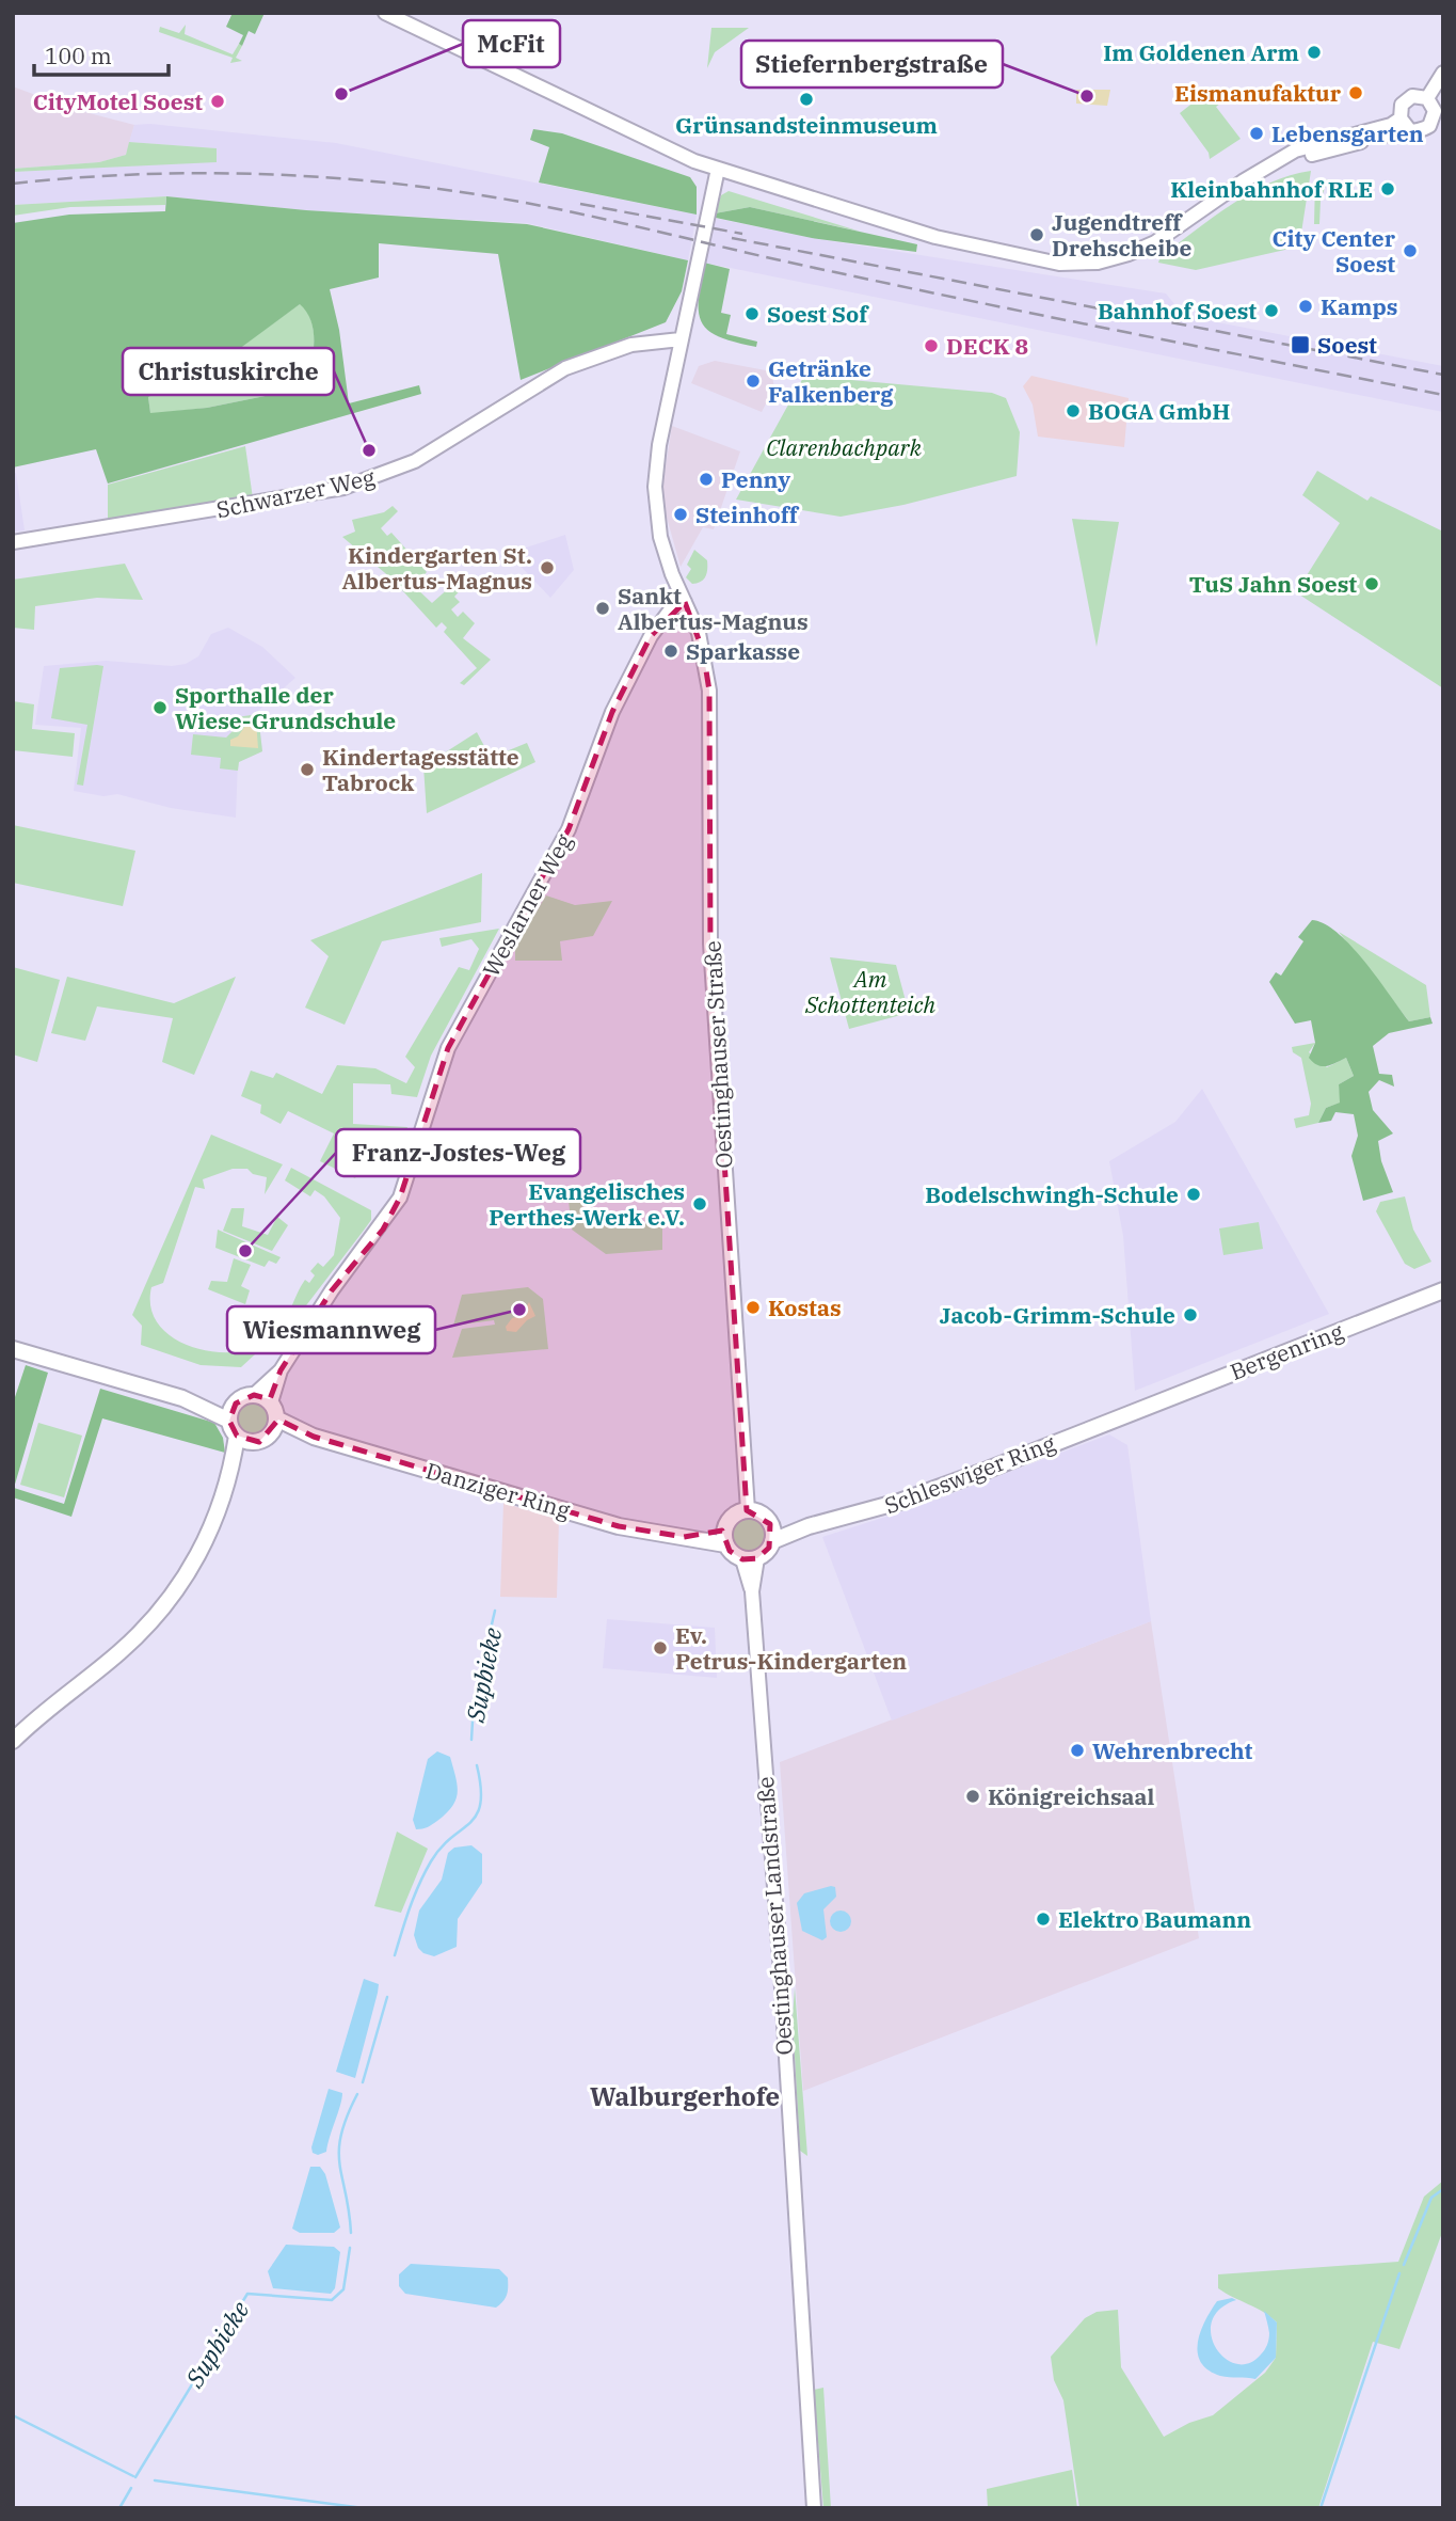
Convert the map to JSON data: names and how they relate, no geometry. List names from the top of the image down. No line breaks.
{"streets":{"main road":["Bergenring","Schleswiger Ring","Danziger Ring"],"street":["Schwarzer Weg","Weslarner Weg","Oestinghauser Straße","Oestinghauser Landstraße"]},"crossings":[["Schwarzer Weg","Oestinghauser Straße"],["Weslarner Weg","Oestinghauser Straße"],["Weslarner Weg","Danziger Ring"],["Oestinghauser Straße","Schleswiger Ring"],["Oestinghauser Straße","Danziger Ring"],["Oestinghauser Straße","Oestinghauser Landstraße"],["Bergenring","Schleswiger Ring"],["Schleswiger Ring","Danziger Ring"],["Schleswiger Ring","Oestinghauser Landstraße"],["Danziger Ring","Oestinghauser Landstraße"]],"districts":["Walburgerhofe"],"water":["Supbieke"],"parks":["Clarenbachpark","Am Schottenteich"],"places":{"other":["Im Goldenen Arm","Eismanufaktur","McFit","Stiefernbergstraße","Grünsandsteinmuseum","CityMotel Soest","Lebensgarten","Kleinbahnhof RLE","Jugendtreff Drehscheibe","City Center Soest","Kamps","Bahnhof Soest","Soest Sof","DECK 8","Getränke Falkenberg","BOGA GmbH","Christuskirche","Penny","Steinhoff","Kindergarten St. Albertus-Magnus","TuS Jahn Soest","Sankt Albertus-Magnus","Sparkasse","Sporthalle der Wiese-Grundschule","Kindertagesstätte Tabrock","Bodelschwingh-Schule","Evangelisches Perthes-Werk e.V.","Franz-Jostes-Weg","Kostas","Wiesmannweg","Jacob-Grimm-Schule","Ev. Petrus-Kindergarten","Wehrenbrecht","Königreichsaal","Elektro Baumann"],"transit":["Soest"]},"scale_bar":"100 m"}
